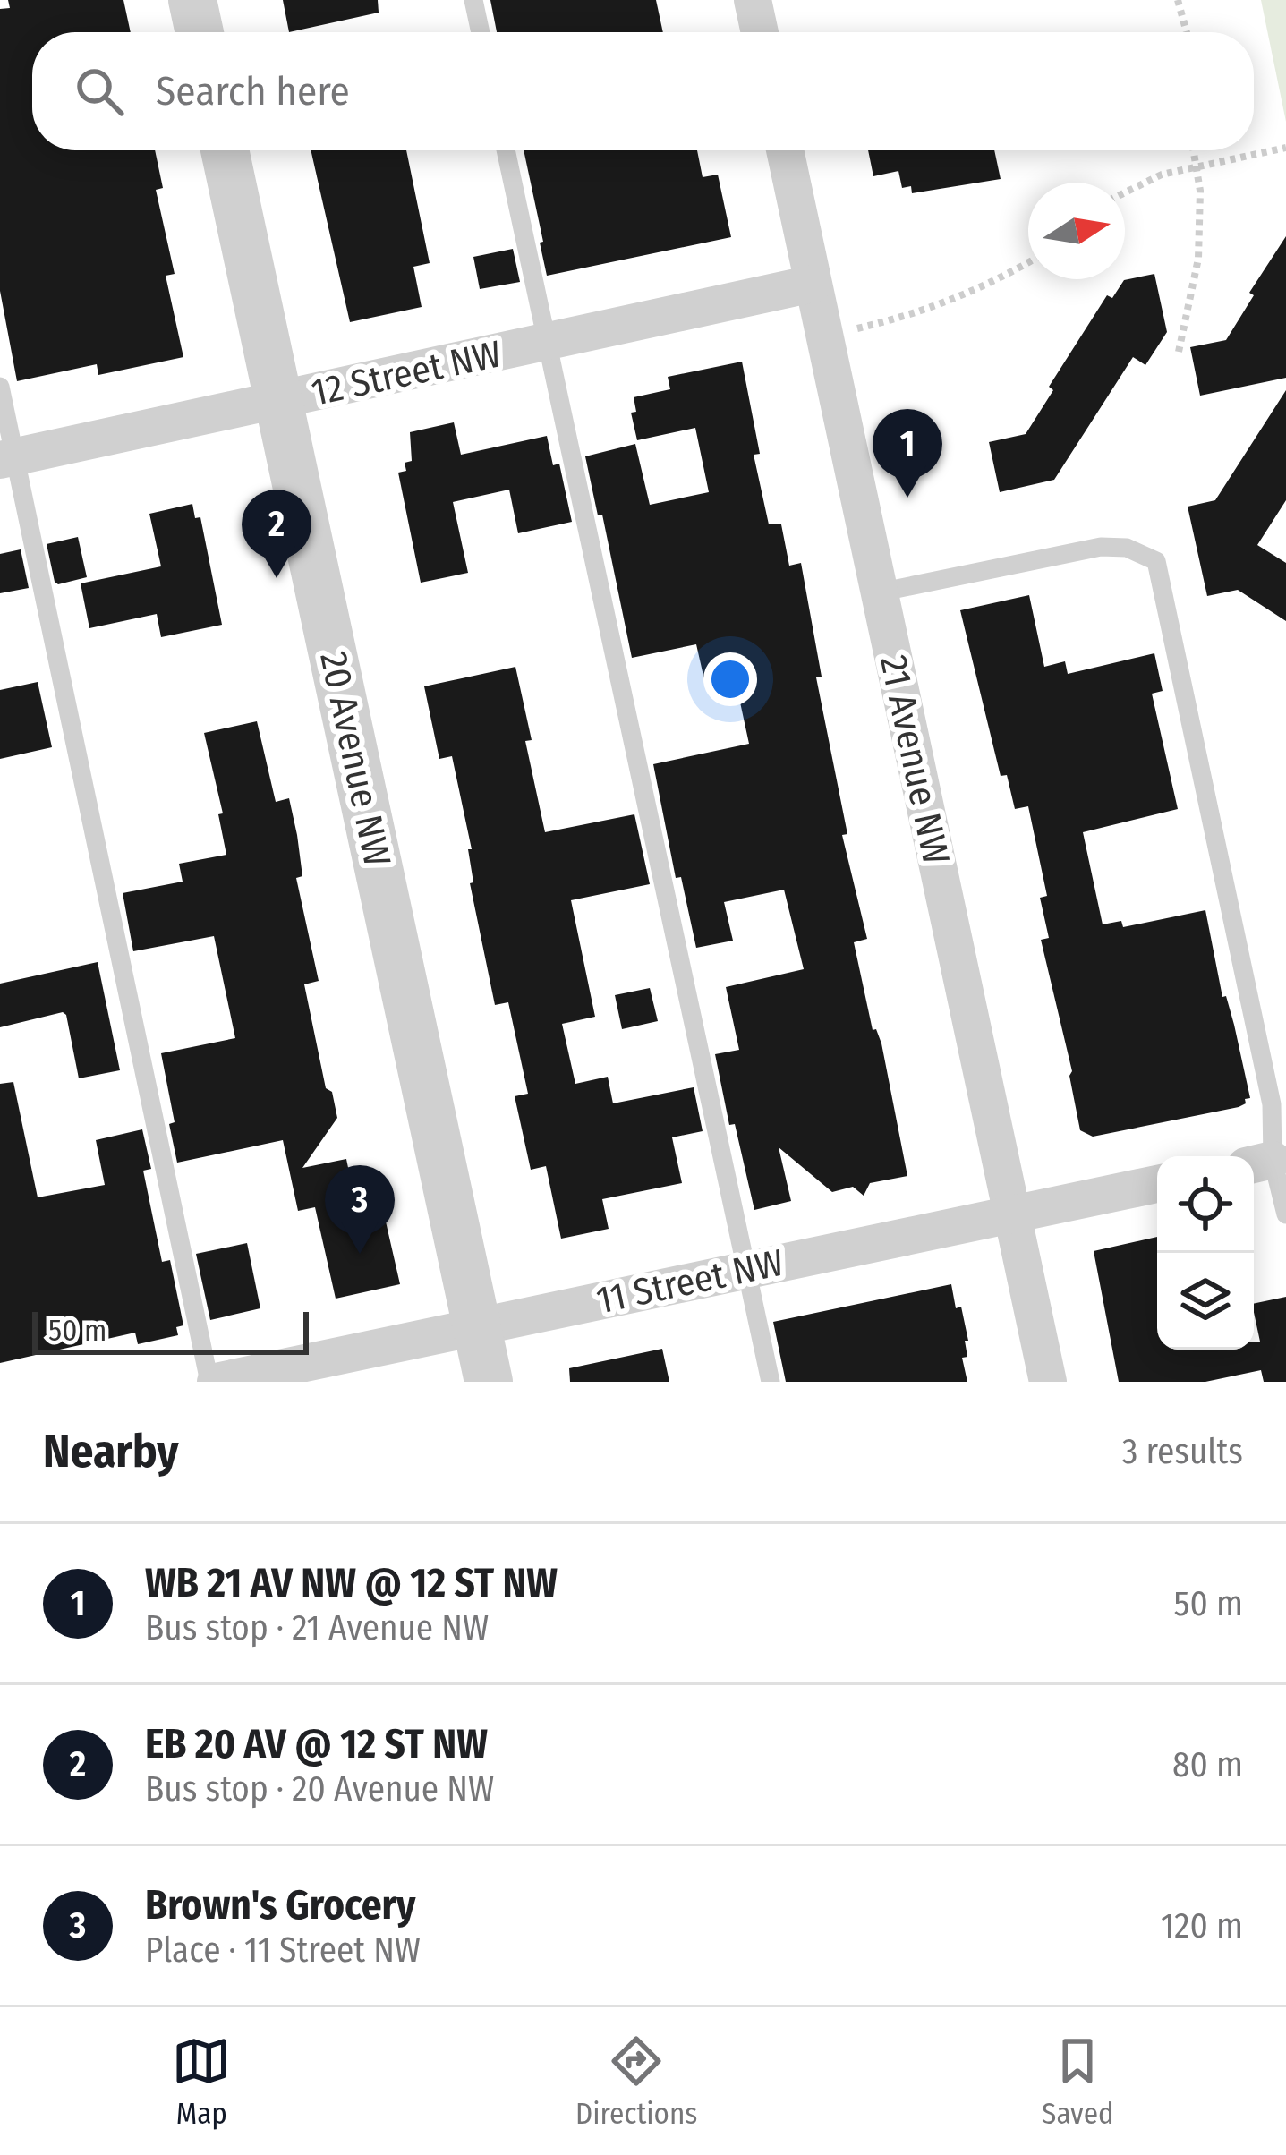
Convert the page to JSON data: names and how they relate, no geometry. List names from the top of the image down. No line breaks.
{"streets":{"street":["12 Street NW","20 Avenue NW","21 Avenue NW","11 Street NW"]},"crossings":[["12 Street NW","20 Avenue NW"],["12 Street NW","21 Avenue NW"],["20 Avenue NW","11 Street NW"],["21 Avenue NW","11 Street NW"]],"scale_bar":"50 m","north":"right","page":{"search":"Search here","pins":["1","2","3"],"scale":"50 m","heading":["Nearby","3 results"],"list":[{"mark":"1","name":"WB 21 AV NW @ 12 ST NW","note":"Bus stop · 21 Avenue NW","value":"50 m"},{"mark":"2","name":"EB 20 AV @ 12 ST NW","note":"Bus stop · 20 Avenue NW","value":"80 m"},{"mark":"3","name":"Brown's Grocery","note":"Place · 11 Street NW","value":"120 m"}],"nav":["Map","Directions","Saved"]}}
